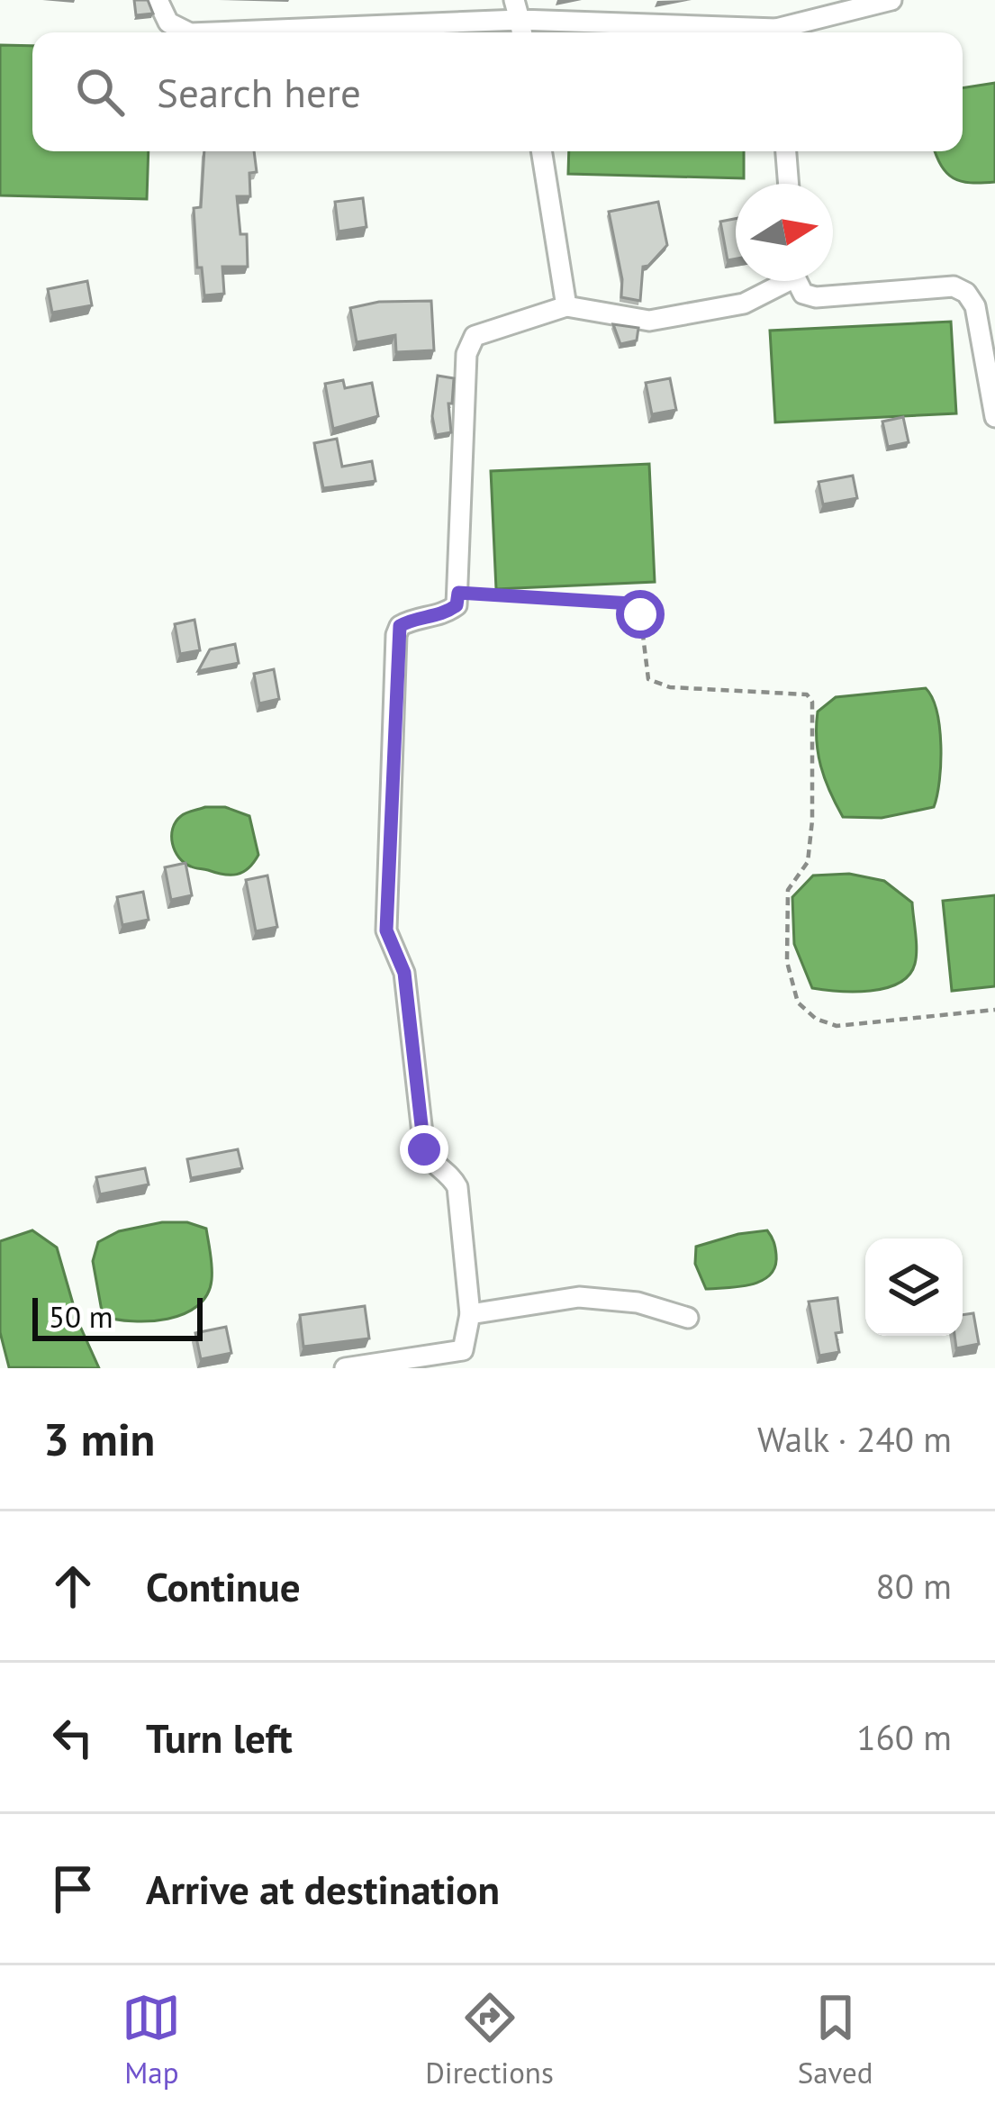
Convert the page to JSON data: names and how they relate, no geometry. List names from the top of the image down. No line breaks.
{"scale_bar":"50 m","north":"right","page":{"search":"Search here","scale":"50 m","heading":["3 min","Walk · 240 m"],"list":[["Continue","80 m"],["Turn left","160 m"],"Arrive at destination"],"nav":["Map","Directions","Saved"]}}
